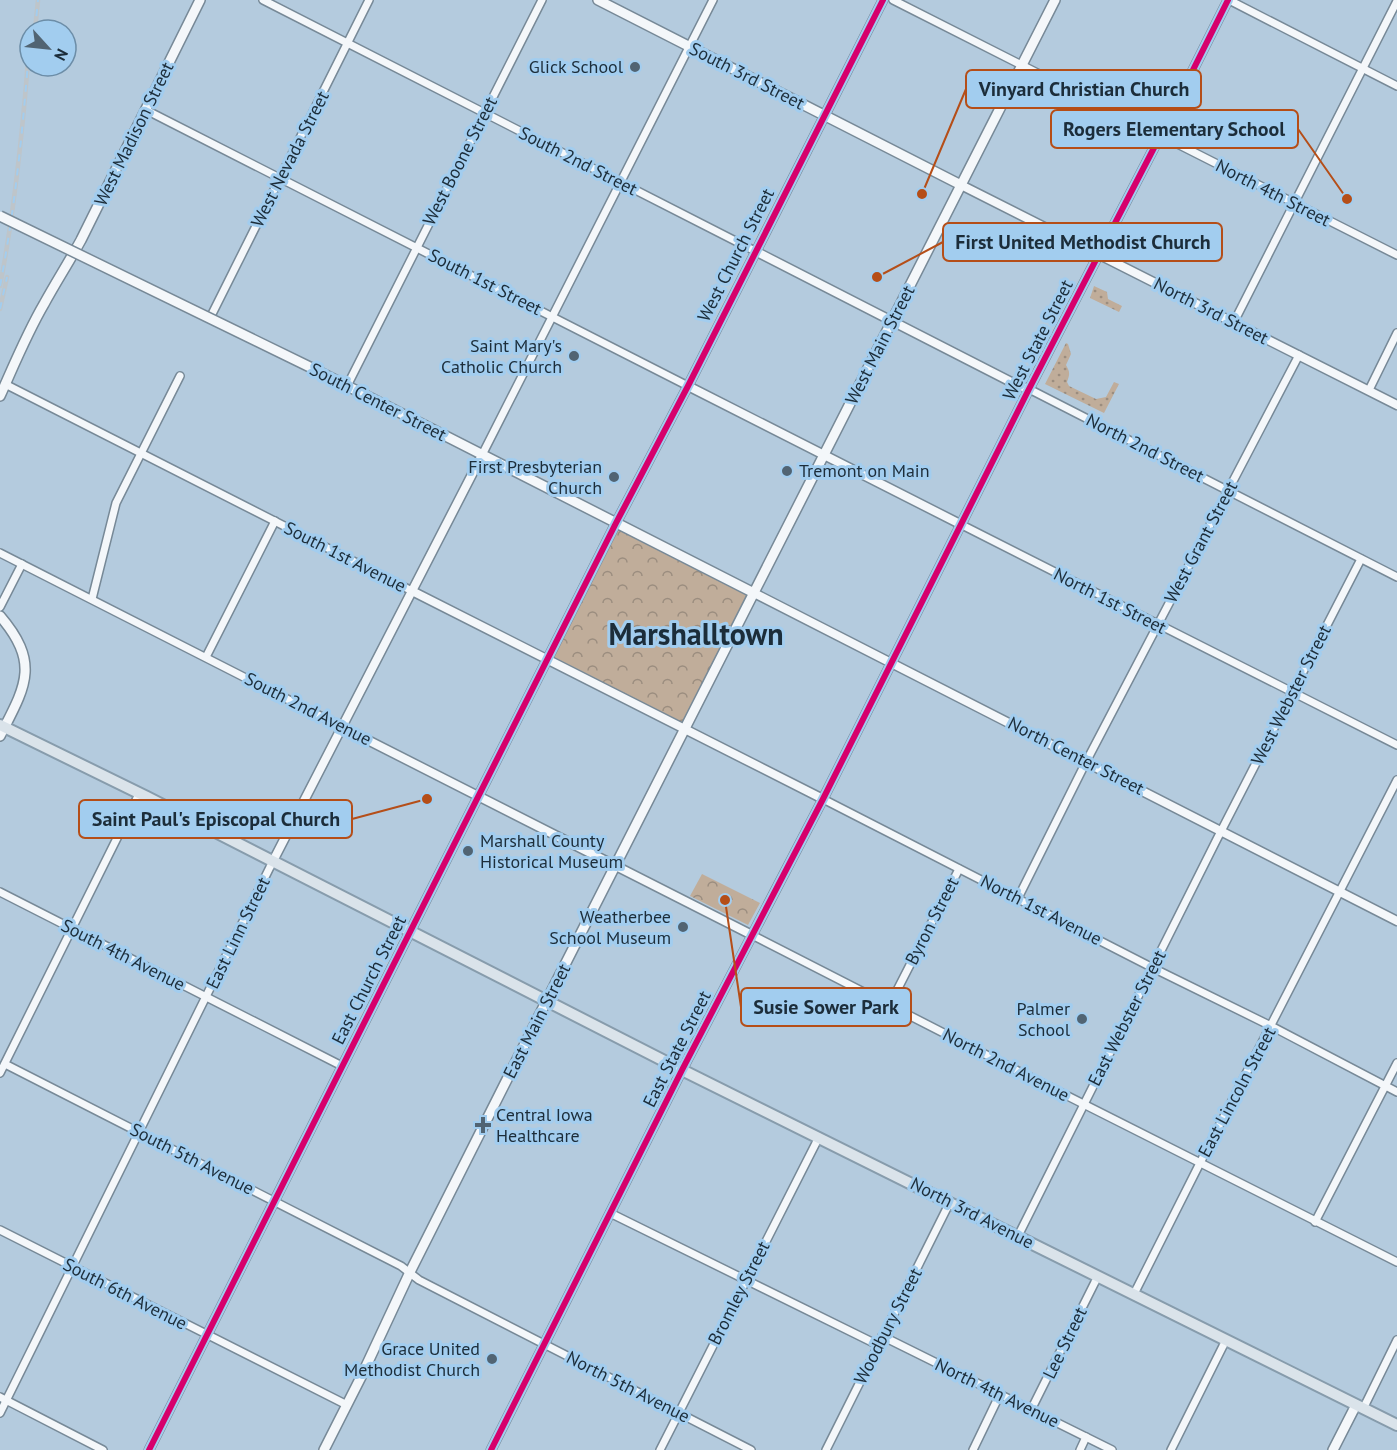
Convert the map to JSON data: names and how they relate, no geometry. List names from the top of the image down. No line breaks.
{"streets":{"main road":["South 3rd Street","West Madison Street","West Main Street","South Center Street","East Main Street","North 3rd Avenue"],"street":["West Nevada Street","West Boone Street","South 2nd Street","North 4th Street","West Church Street","South 1st Street","North 3rd Street","West State Street","North 2nd Street","West Grant Street","South 1st Avenue","North 1st Street","West Webster Street","South 2nd Avenue","North Center Street","North 1st Avenue","Byron Street","East Linn Street","South 4th Avenue","East Church Street","East Webster Street","East State Street","North 2nd Avenue","East Lincoln Street","South 5th Avenue","Bromley Street","South 6th Avenue","Woodbury Street","Lee Street","North 5th Avenue","North 4th Avenue"]},"crossings":[["South 3rd Street","West Church Street"],["South 3rd Street","North 3rd Street"],["South 3rd Street","West Main Street"],["West Madison Street","South 1st Street"],["West Madison Street","South 1st Avenue"],["West Nevada Street","South 2nd Street"],["West Nevada Street","South 1st Street"],["West Boone Street","South 2nd Street"],["West Boone Street","South 1st Street"],["West Boone Street","South Center Street"],["South 2nd Street","West Church Street"],["South 2nd Street","West Main Street"],["South 2nd Street","North 2nd Street"],["North 4th Street","West State Street"],["North 4th Street","West Main Street"],["West Church Street","South 1st Street"],["West Church Street","South Center Street"],["West Church Street","East Church Street"],["South 1st Street","West Main Street"],["South 1st Street","North 1st Street"],["North 3rd Street","West State Street"],["North 3rd Street","West Main Street"],["North 3rd Street","West Grant Street"],["West State Street","North 2nd Street"],["West State Street","North 1st Street"],["West State Street","North Center Street"],["West State Street","East State Street"],["West Main Street","South Center Street"],["West Main Street","North 2nd Street"],["West Main Street","North 1st Street"],["West Main Street","North Center Street"],["West Main Street","East Main Street"],["South Center Street","North Center Street"],["South Center Street","East Linn Street"],["South Center Street","East Church Street"],["South Center Street","East Main Street"],["North 2nd Street","West Grant Street"],["North 2nd Street","West Webster Street"],["West Grant Street","North 1st Street"],["West Grant Street","North Center Street"],["West Grant Street","North 1st Avenue"],["South 1st Avenue","North 1st Avenue"],["South 1st Avenue","East Linn Street"],["South 1st Avenue","East Church Street"],["South 1st Avenue","East Main Street"],["North 1st Street","West Webster Street"],["West Webster Street","North Center Street"],["West Webster Street","East Webster Street"],["South 2nd Avenue","East Linn Street"],["South 2nd Avenue","East Church Street"],["South 2nd Avenue","East Main Street"],["South 2nd Avenue","North 2nd Avenue"],["North Center Street","East Webster Street"],["North Center Street","East Main Street"],["North Center Street","East State Street"],["North Center Street","East Lincoln Street"],["North 1st Avenue","Byron Street"],["North 1st Avenue","East Webster Street"],["North 1st Avenue","East Main Street"],["North 1st Avenue","East State Street"],["North 1st Avenue","East Lincoln Street"],["Byron Street","North 2nd Avenue"],["East Linn Street","South 4th Avenue"],["East Linn Street","South 5th Avenue"],["East Linn Street","North 3rd Avenue"],["East Linn Street","South 6th Avenue"],["South 4th Avenue","East Church Street"],["East Church Street","South 5th Avenue"],["East Church Street","North 3rd Avenue"],["East Church Street","South 6th Avenue"],["East Webster Street","North 2nd Avenue"],["East Webster Street","North 3rd Avenue"],["East Main Street","North 2nd Avenue"],["East Main Street","South 5th Avenue"],["East Main Street","North 3rd Avenue"],["East Main Street","South 6th Avenue"],["East Main Street","North 5th Avenue"],["East State Street","North 2nd Avenue"],["East State Street","North 3rd Avenue"],["East State Street","North 5th Avenue"],["North 2nd Avenue","East Lincoln Street"],["East Lincoln Street","North 3rd Avenue"],["South 5th Avenue","North 5th Avenue"],["North 3rd Avenue","Bromley Street"],["North 3rd Avenue","Woodbury Street"],["North 3rd Avenue","Lee Street"],["Bromley Street","North 5th Avenue"],["Woodbury Street","North 4th Avenue"],["Lee Street","North 4th Avenue"]],"districts":["Marshalltown"],"places":{"other":["Glick School","Vinyard Christian Church","Rogers Elementary School","First United Methodist Church","Saint Mary's Catholic Church","Tremont on Main","First Presbyterian Church","Saint Paul's Episcopal Church","Marshall County Historical Museum","Susie Sower Park","Weatherbee School Museum","Palmer School","Grace United Methodist Church"],"health":["Central Iowa Healthcare"]},"north":"bottom right"}
